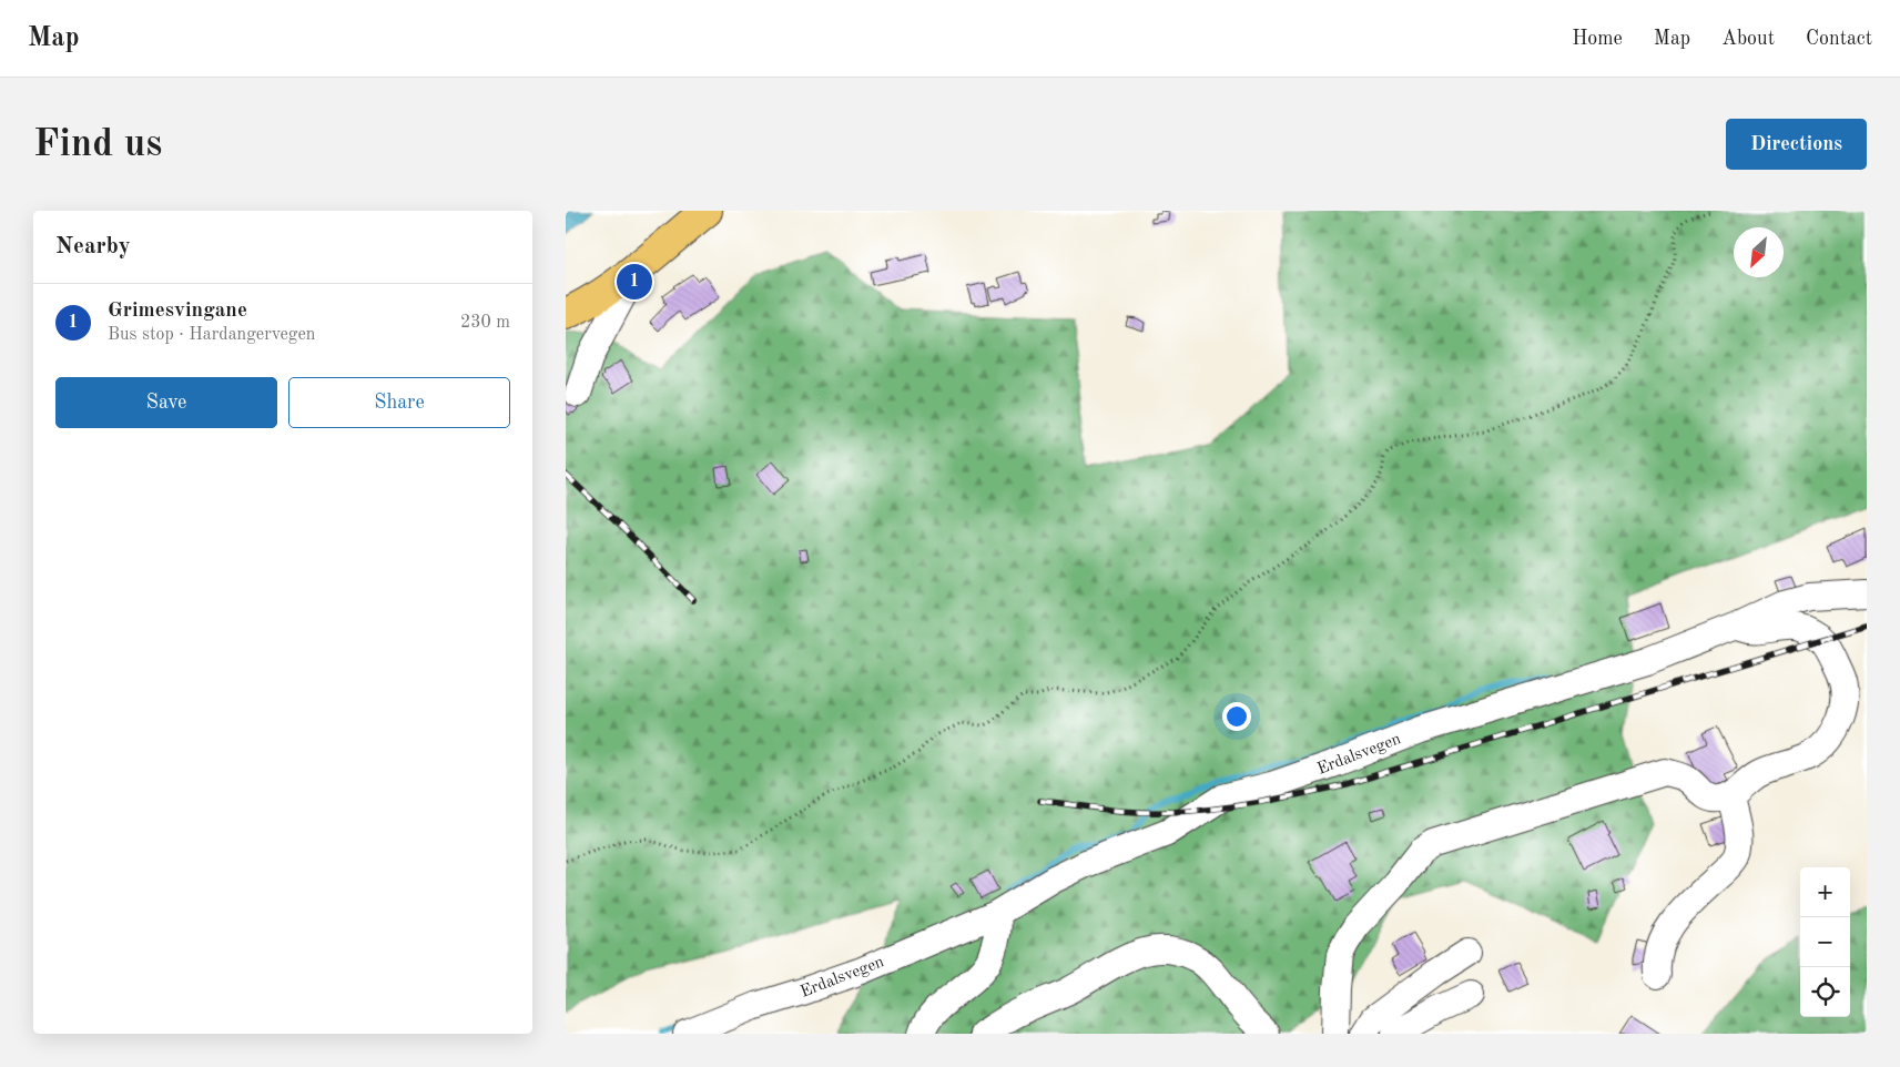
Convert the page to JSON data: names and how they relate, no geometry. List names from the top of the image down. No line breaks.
{"streets":{"street":["Erdalsvegen"]},"north":"bottom left","page":{"header":"Map","nav":["Home","Map","About","Contact"],"buttons":["Directions",["Save","Share"]],"title":"Find us","heading":"Nearby","pins":"1","list":[{"mark":"1","name":"Grimesvingane","note":"Bus stop · Hardangervegen","value":"230 m"}],"map_buttons":["+","−"]}}
